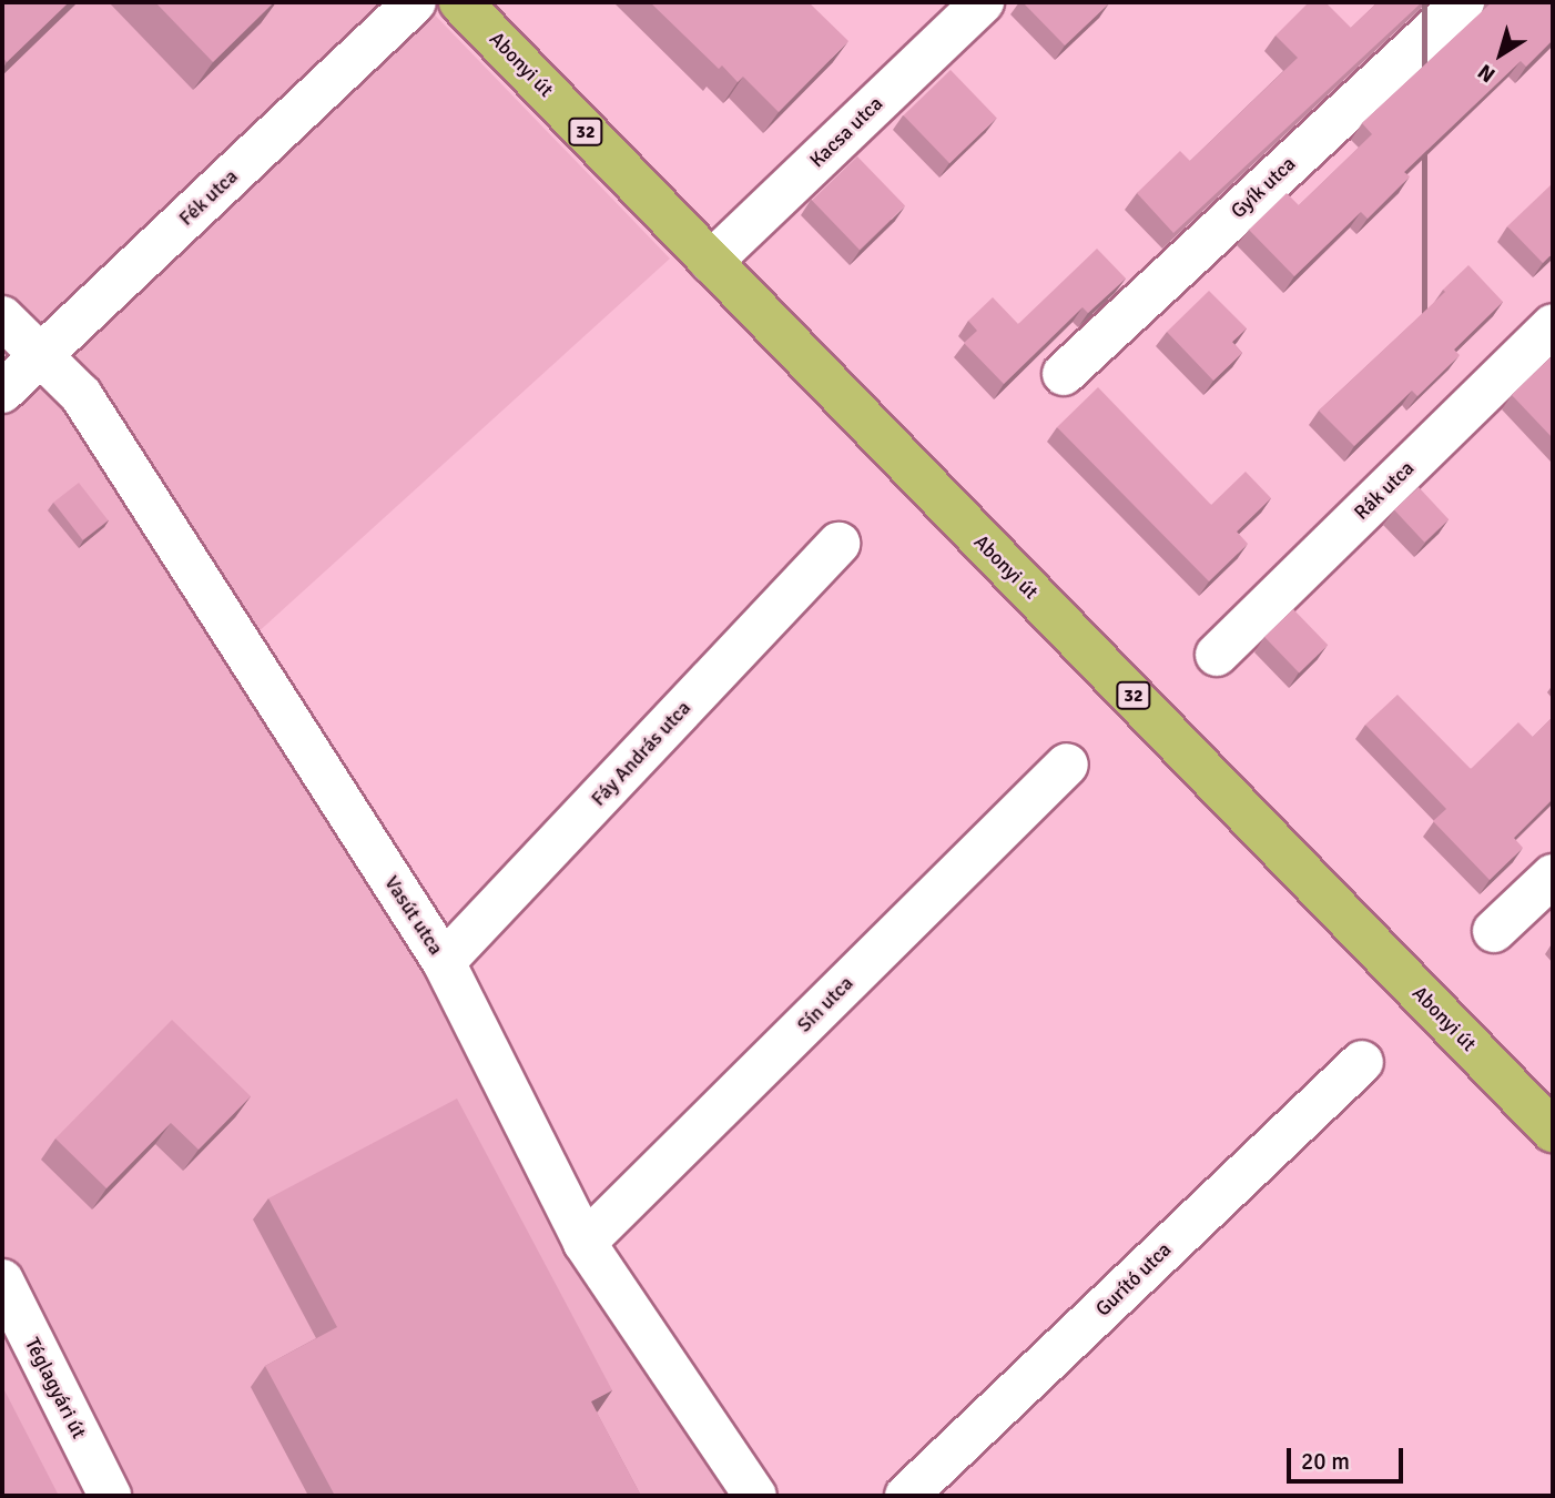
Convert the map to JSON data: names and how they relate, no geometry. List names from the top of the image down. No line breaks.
{"streets":{"main road":["Abonyi út","32"],"street":["Kacsa utca","Gyík utca","Fék utca","Rák utca","Fáy András utca","Vasút utca","Sín utca","Gurító utca","Téglagyári út"]},"crossings":[["Abonyi út","Kacsa utca"],["Fék utca","Vasút utca"],["Fáy András utca","Vasút utca"],["Vasút utca","Sín utca"]],"scale_bar":"20 m","north":"bottom left"}
